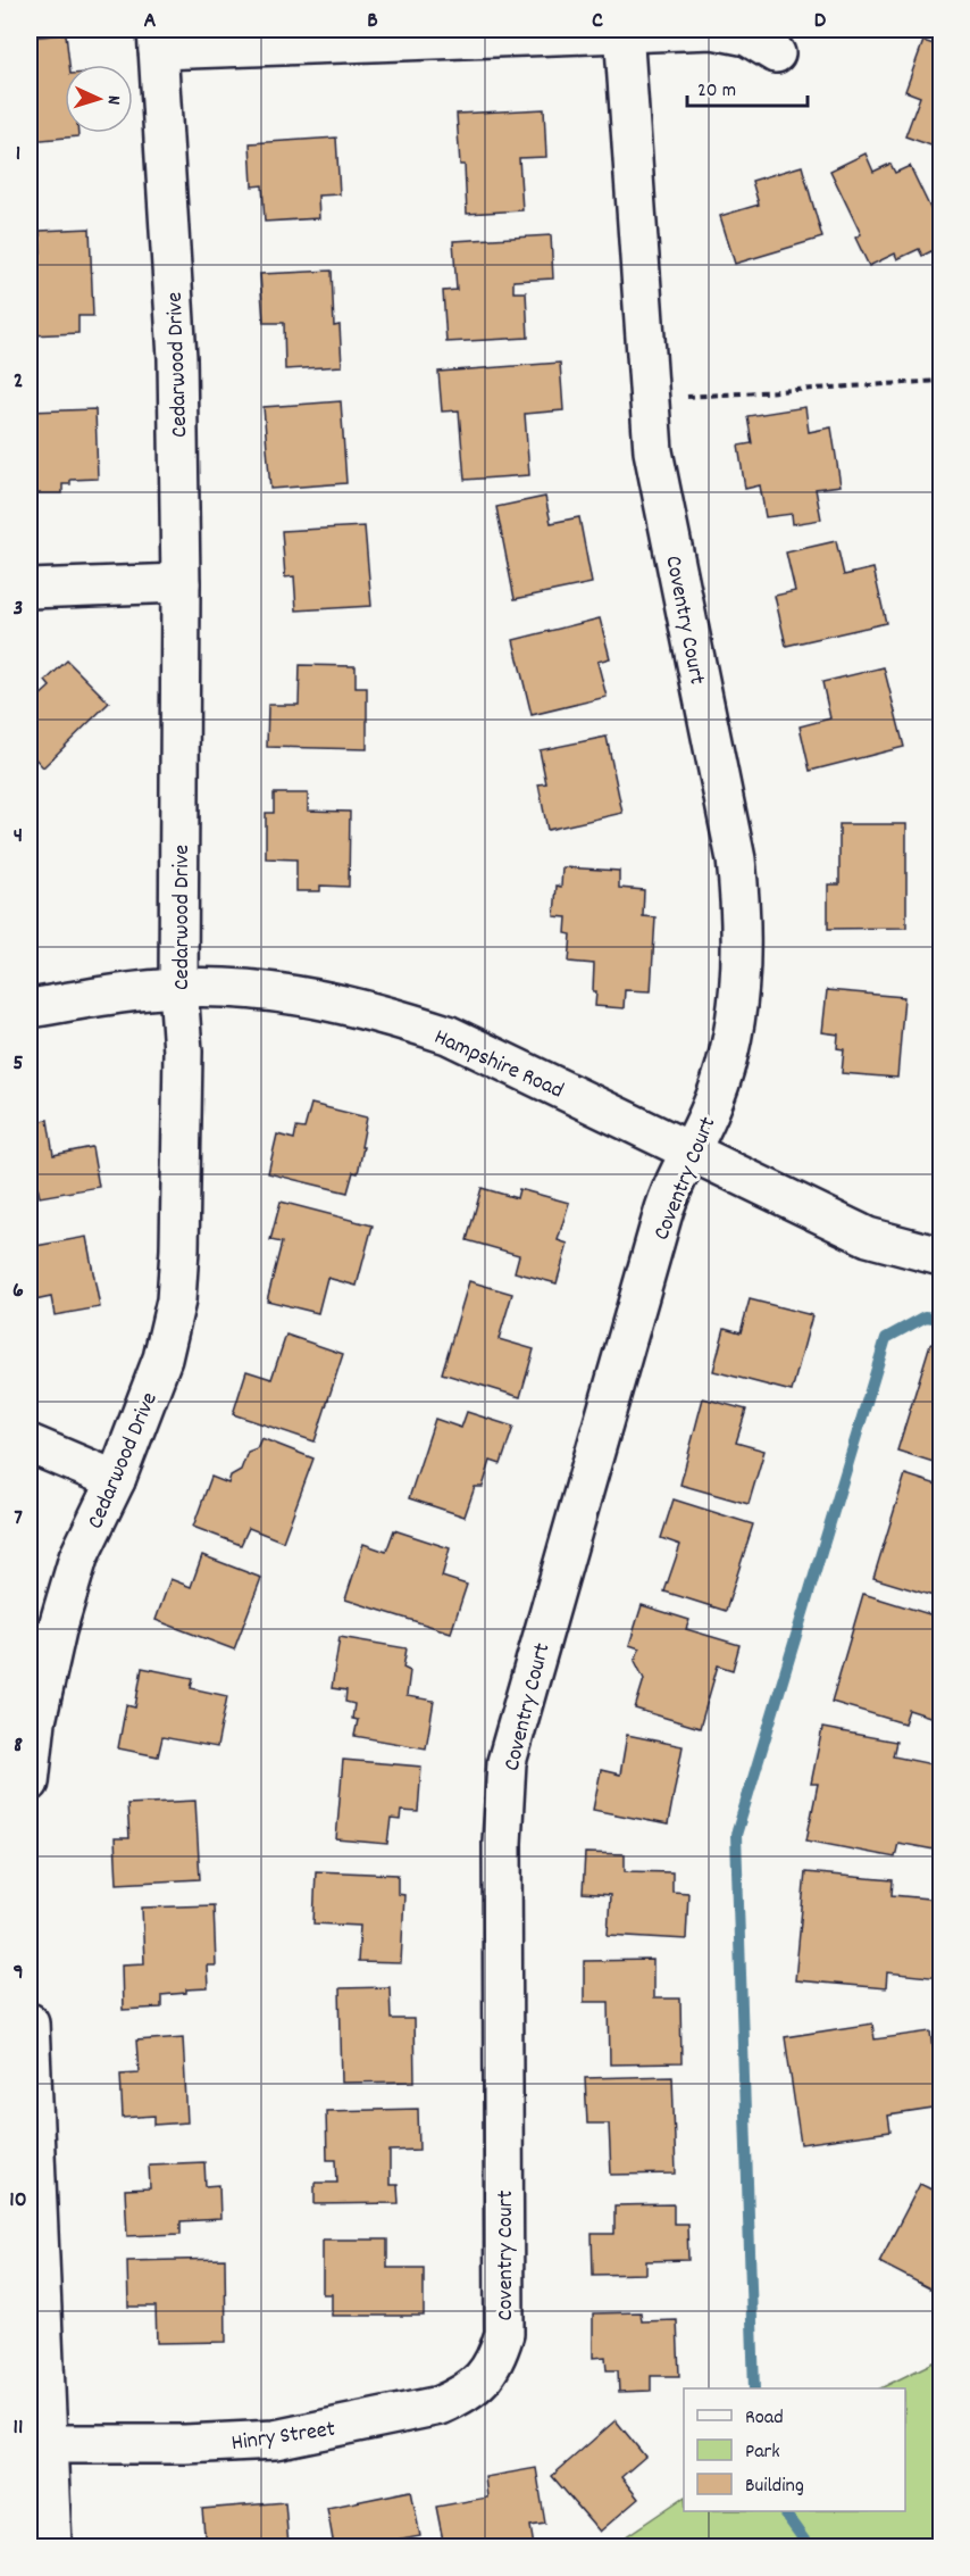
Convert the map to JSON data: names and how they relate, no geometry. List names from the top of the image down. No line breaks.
{"streets":{"street":["Cedarwood Drive","Coventry Court","Hampshire Road","Hinry Street"]},"crossings":[["Cedarwood Drive","Hampshire Road"],["Coventry Court","Hampshire Road"],["Coventry Court","Hinry Street"]],"legend":["Road","Park","Building"],"scale_bar":"20 m","north":"right","grid":{"columns":["A","B","C","D"],"rows":["1","2","3","4","5","6","7","8","9","10","11"]}}
